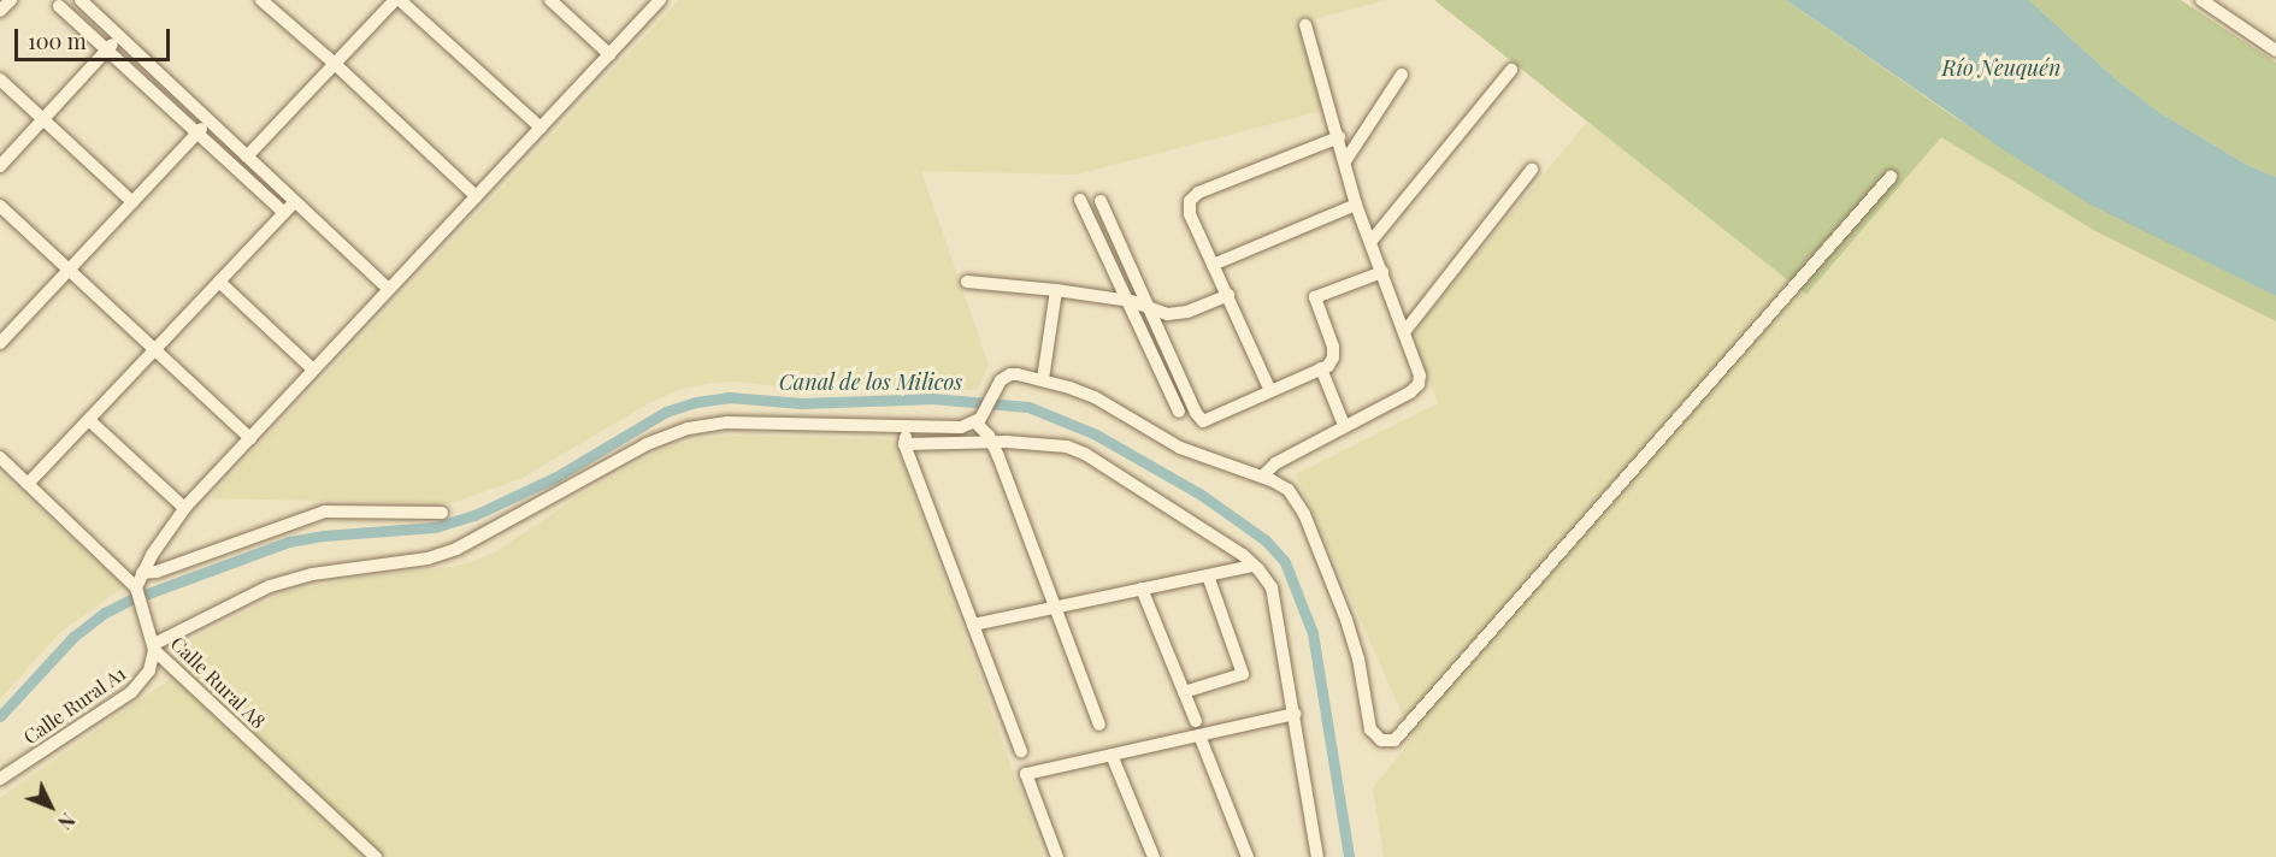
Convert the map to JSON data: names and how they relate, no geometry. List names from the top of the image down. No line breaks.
{"streets":{"street":["Calle Rural A8","Calle Rural A1"]},"crossings":[["Calle Rural A8","Calle Rural A1"]],"water":["Río Neuquén","Canal de los Milicos"],"scale_bar":"100 m","north":"bottom right"}
